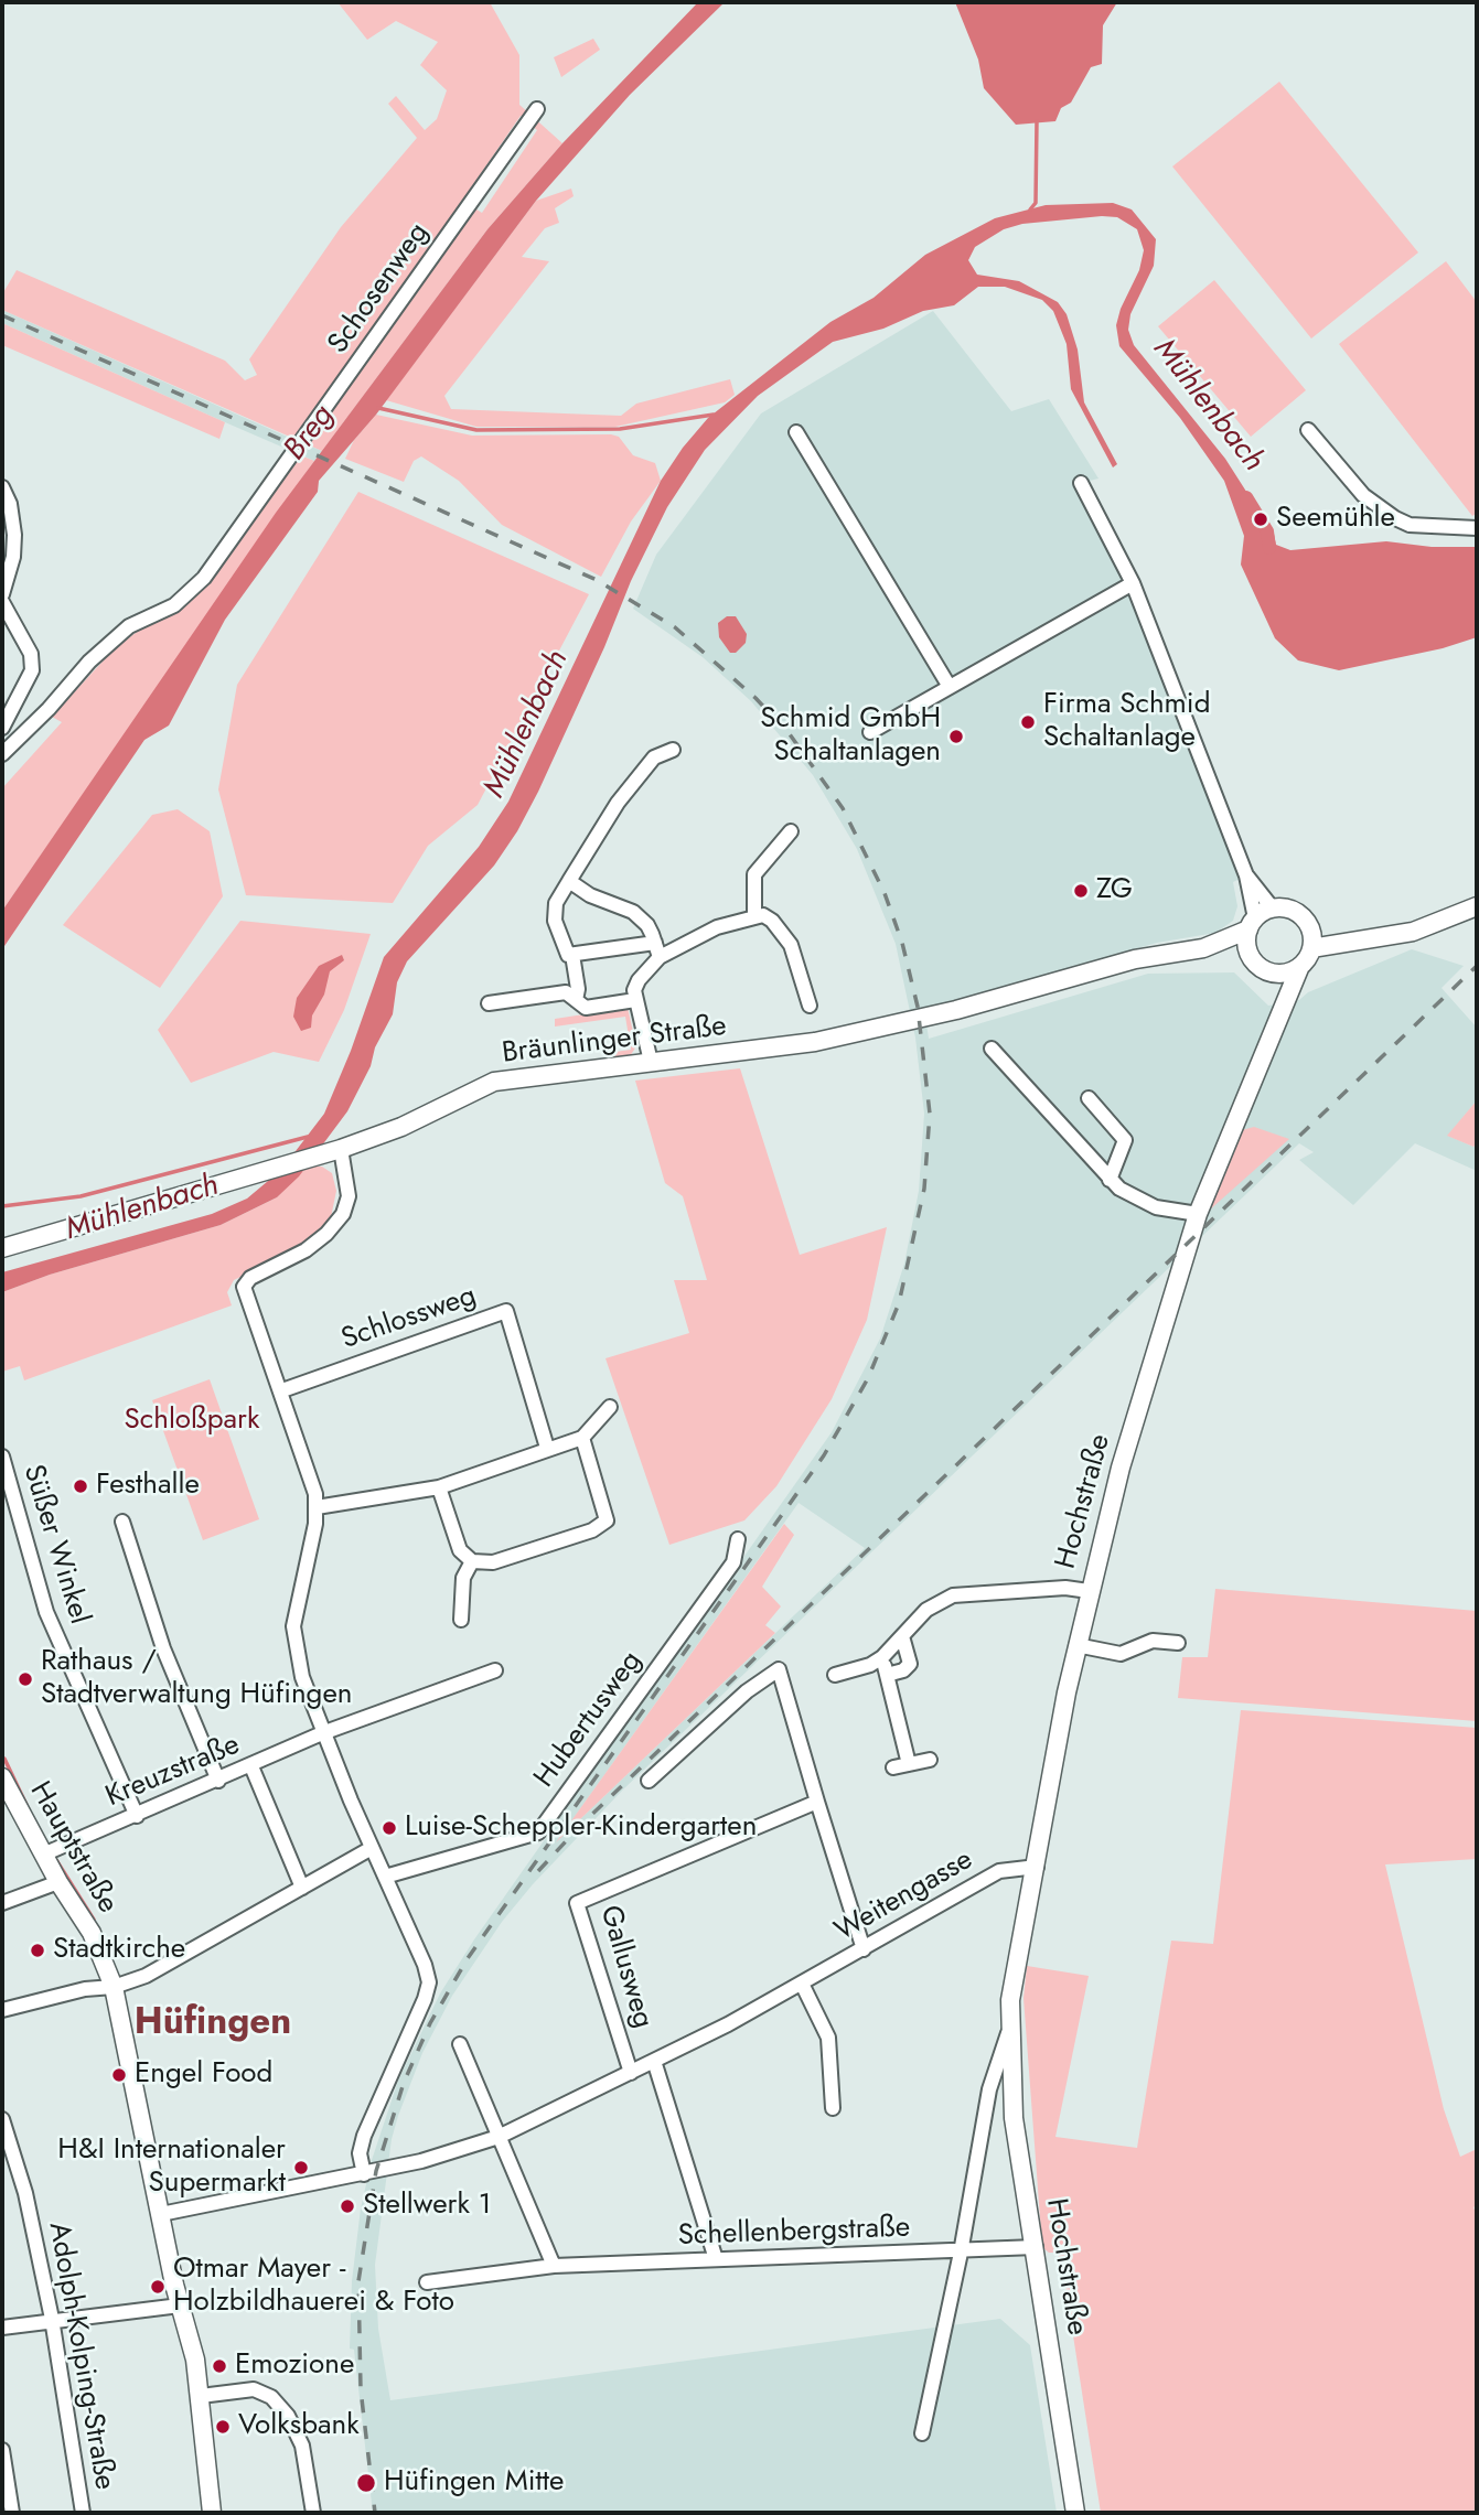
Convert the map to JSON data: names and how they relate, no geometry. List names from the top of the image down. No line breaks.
{"streets":{"main road":["Bräunlinger Straße","Hochstraße","Hauptstraße"],"street":["Schosenweg","Schlossweg","Süßer Winkel","Hubertusweg","Kreuzstraße","Weitengasse","Gallusweg","Schellenbergstraße","Adolph-Kolping-Straße"]},"crossings":[["Bräunlinger Straße","Hochstraße"],["Hochstraße","Weitengasse"],["Hochstraße","Schellenbergstraße"],["Süßer Winkel","Kreuzstraße"],["Kreuzstraße","Hauptstraße"],["Hauptstraße","Weitengasse"],["Weitengasse","Gallusweg"]],"districts":["Hüfingen"],"water":["Mühlenbach","Breg"],"parks":["Schloßpark"],"places":["Seemühle","Firma Schmid Schaltanlage","Schmid GmbH Schaltanlagen","ZG","Festhalle","Rathaus / Stadtverwaltung Hüfingen","Luise-Scheppler-Kindergarten","Stadtkirche","Engel Food","H&I Internationaler Supermarkt","Stellwerk 1","Otmar Mayer - Holzbildhauerei & Foto","Emozione","Volksbank","Hüfingen Mitte"]}
